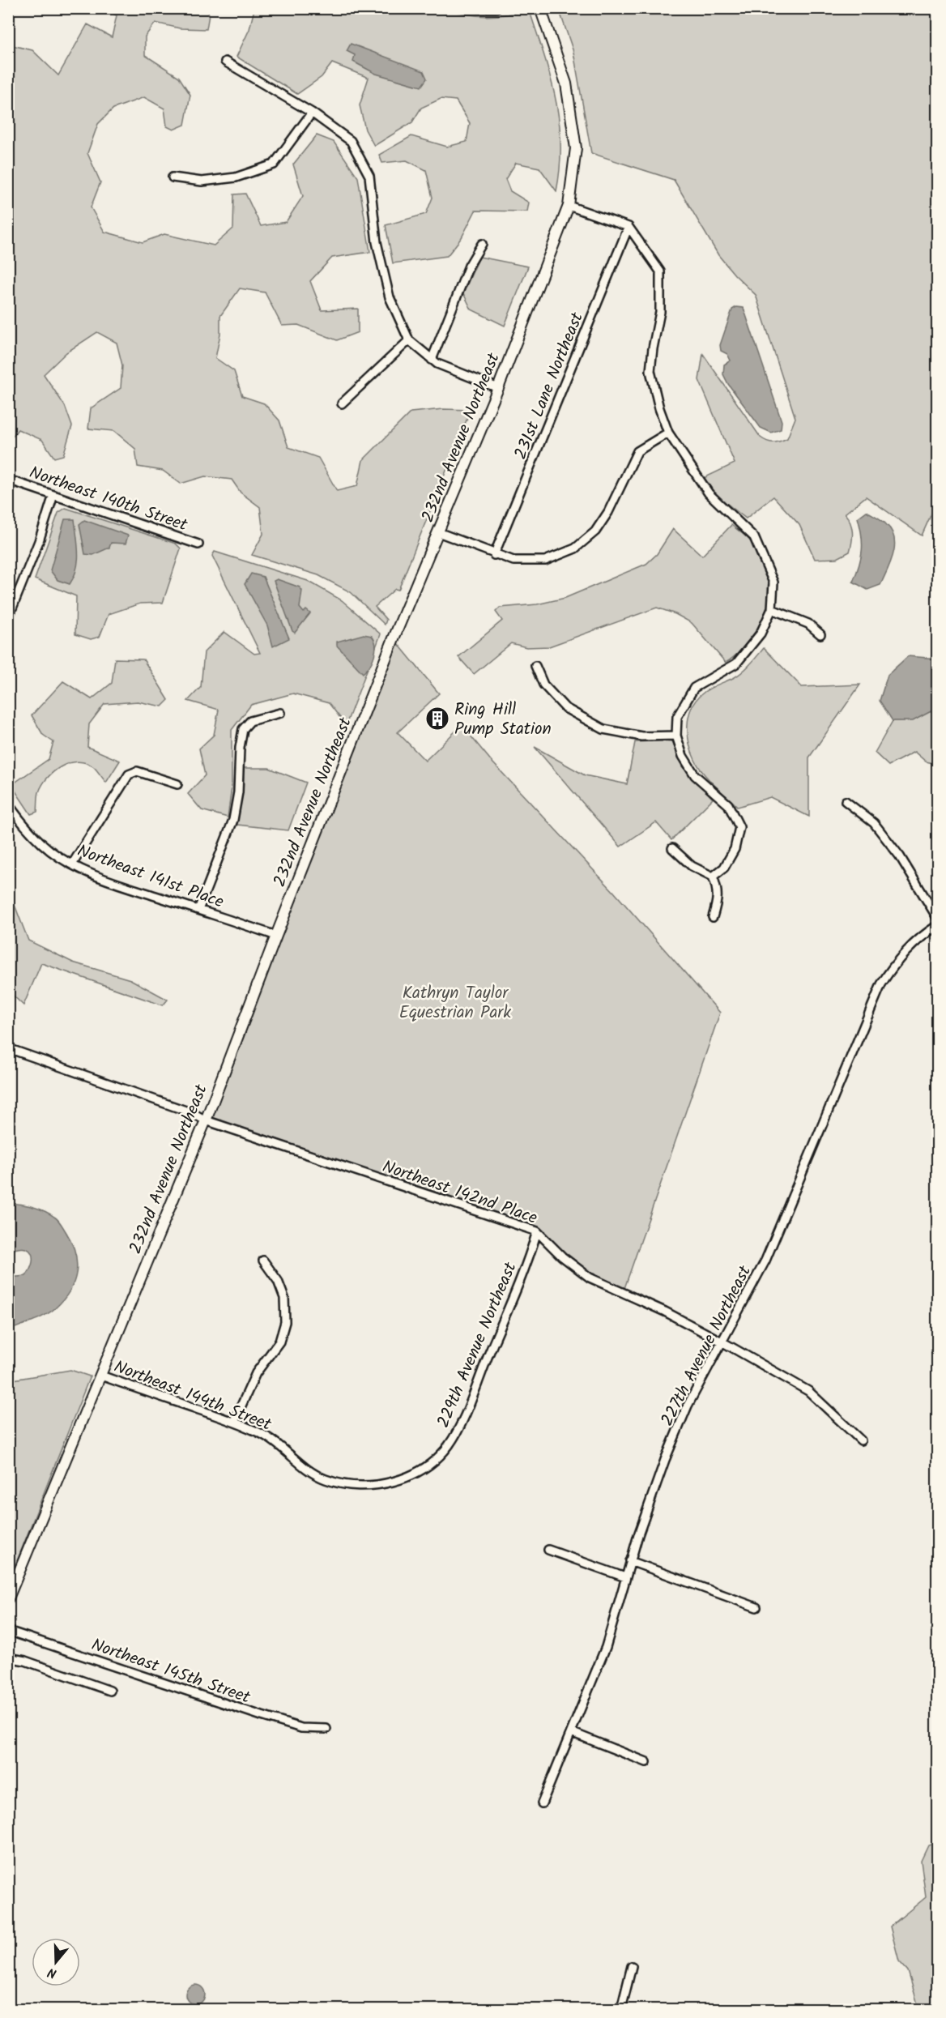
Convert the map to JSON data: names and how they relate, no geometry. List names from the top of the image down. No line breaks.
{"streets":{"street":["231st Lane Northeast","232nd Avenue Northeast","Northeast 140th Street","Northeast 141st Place","Northeast 142nd Place","229th Avenue Northeast","227th Avenue Northeast","Northeast 144th Street","Northeast 145th Street"]},"crossings":[["232nd Avenue Northeast","Northeast 141st Place"],["232nd Avenue Northeast","Northeast 142nd Place"],["232nd Avenue Northeast","Northeast 144th Street"],["Northeast 142nd Place","229th Avenue Northeast"],["Northeast 142nd Place","227th Avenue Northeast"],["229th Avenue Northeast","Northeast 144th Street"]],"parks":["Kathryn Taylor Equestrian Park"],"places":{"building":["Ring Hill Pump Station"]},"north":"bottom"}
